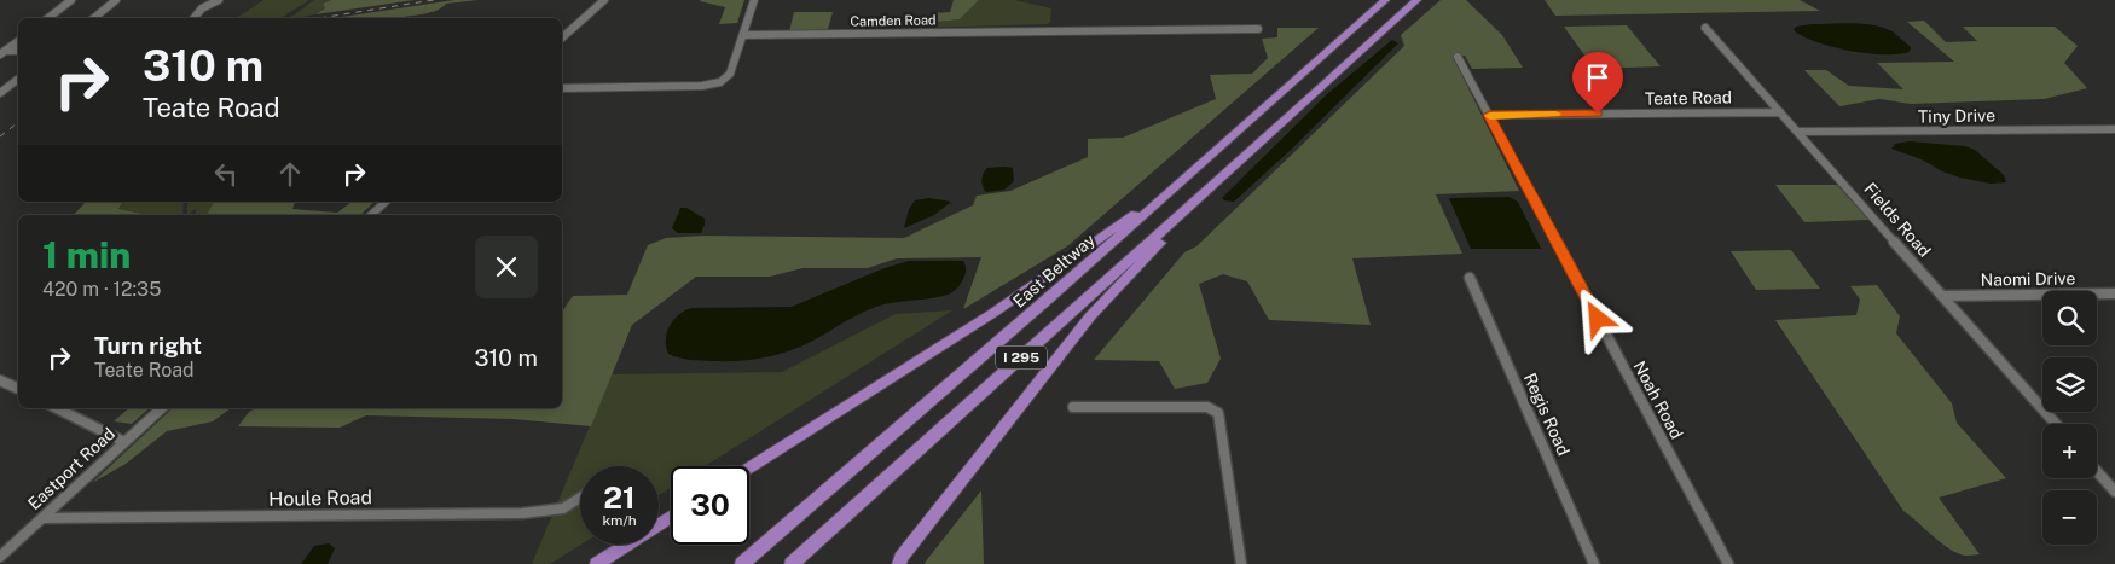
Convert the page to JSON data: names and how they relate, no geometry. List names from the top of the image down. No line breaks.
{"streets":{"highway":["East Beltway","I 295"],"street":["Camden Road","Teate Road","Tiny Drive","Fields Road","Naomi Drive","Noah Road","Regis Road","Eastport Road","Houle Road"]},"crossings":[["Teate Road","Fields Road"],["Teate Road","Noah Road"],["Tiny Drive","Fields Road"],["Fields Road","Naomi Drive"],["Eastport Road","Houle Road"]],"page":{"turn":["310 m","Teate Road"],"heading":["1 min","420 m · 12:35"],"map_buttons":["+","−"],"list":[{"name":"Turn right","note":"Teate Road","value":"310 m"}],"speed":"21 km/h","limit":"30"}}
